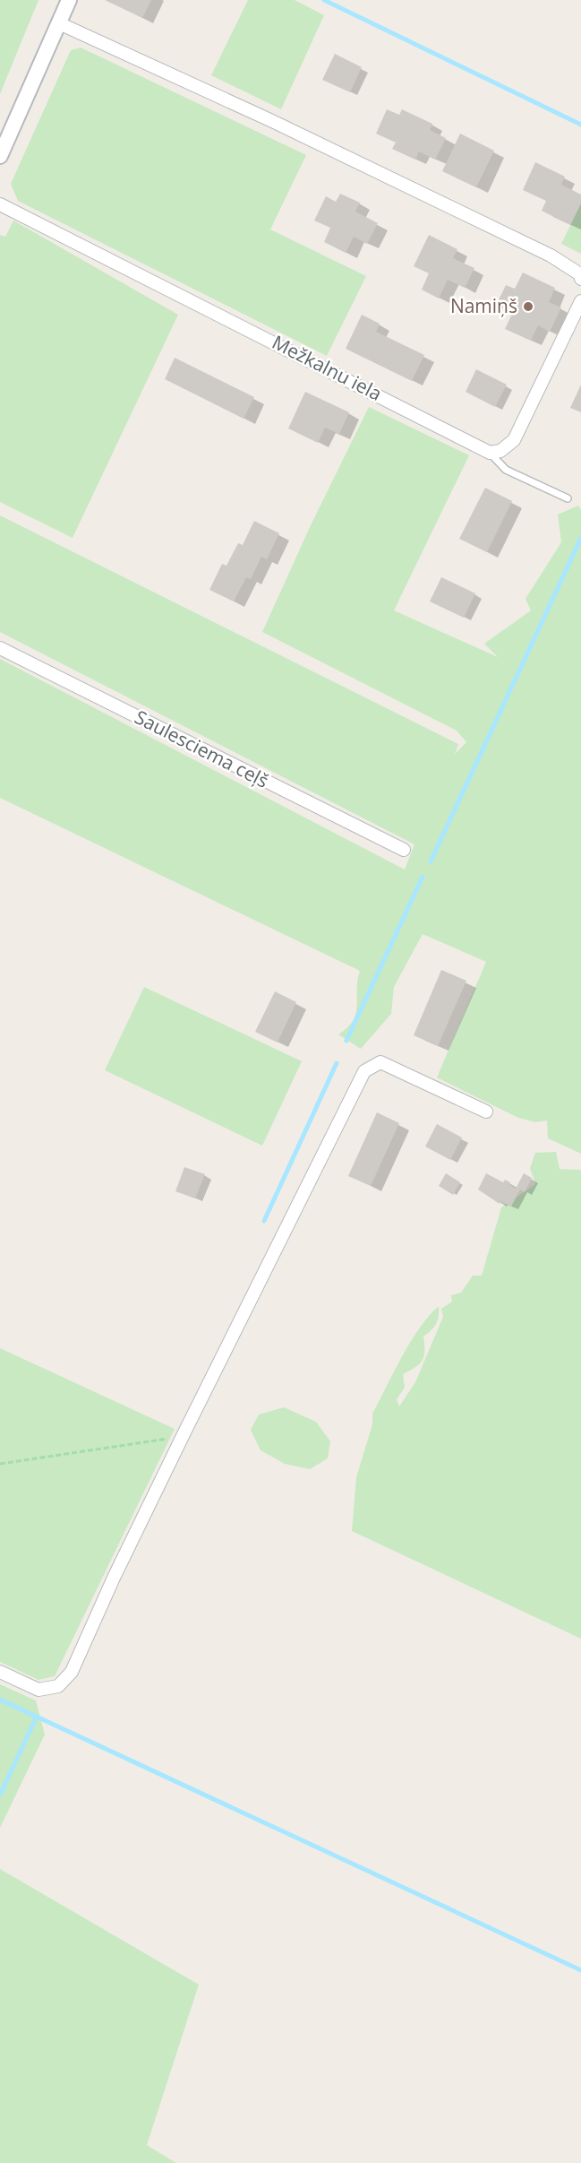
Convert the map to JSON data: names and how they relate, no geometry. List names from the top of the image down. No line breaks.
{"streets":{"street":["Mežkalnu iela","Saulesciema ceļš"]},"places":["Namiņš"]}
